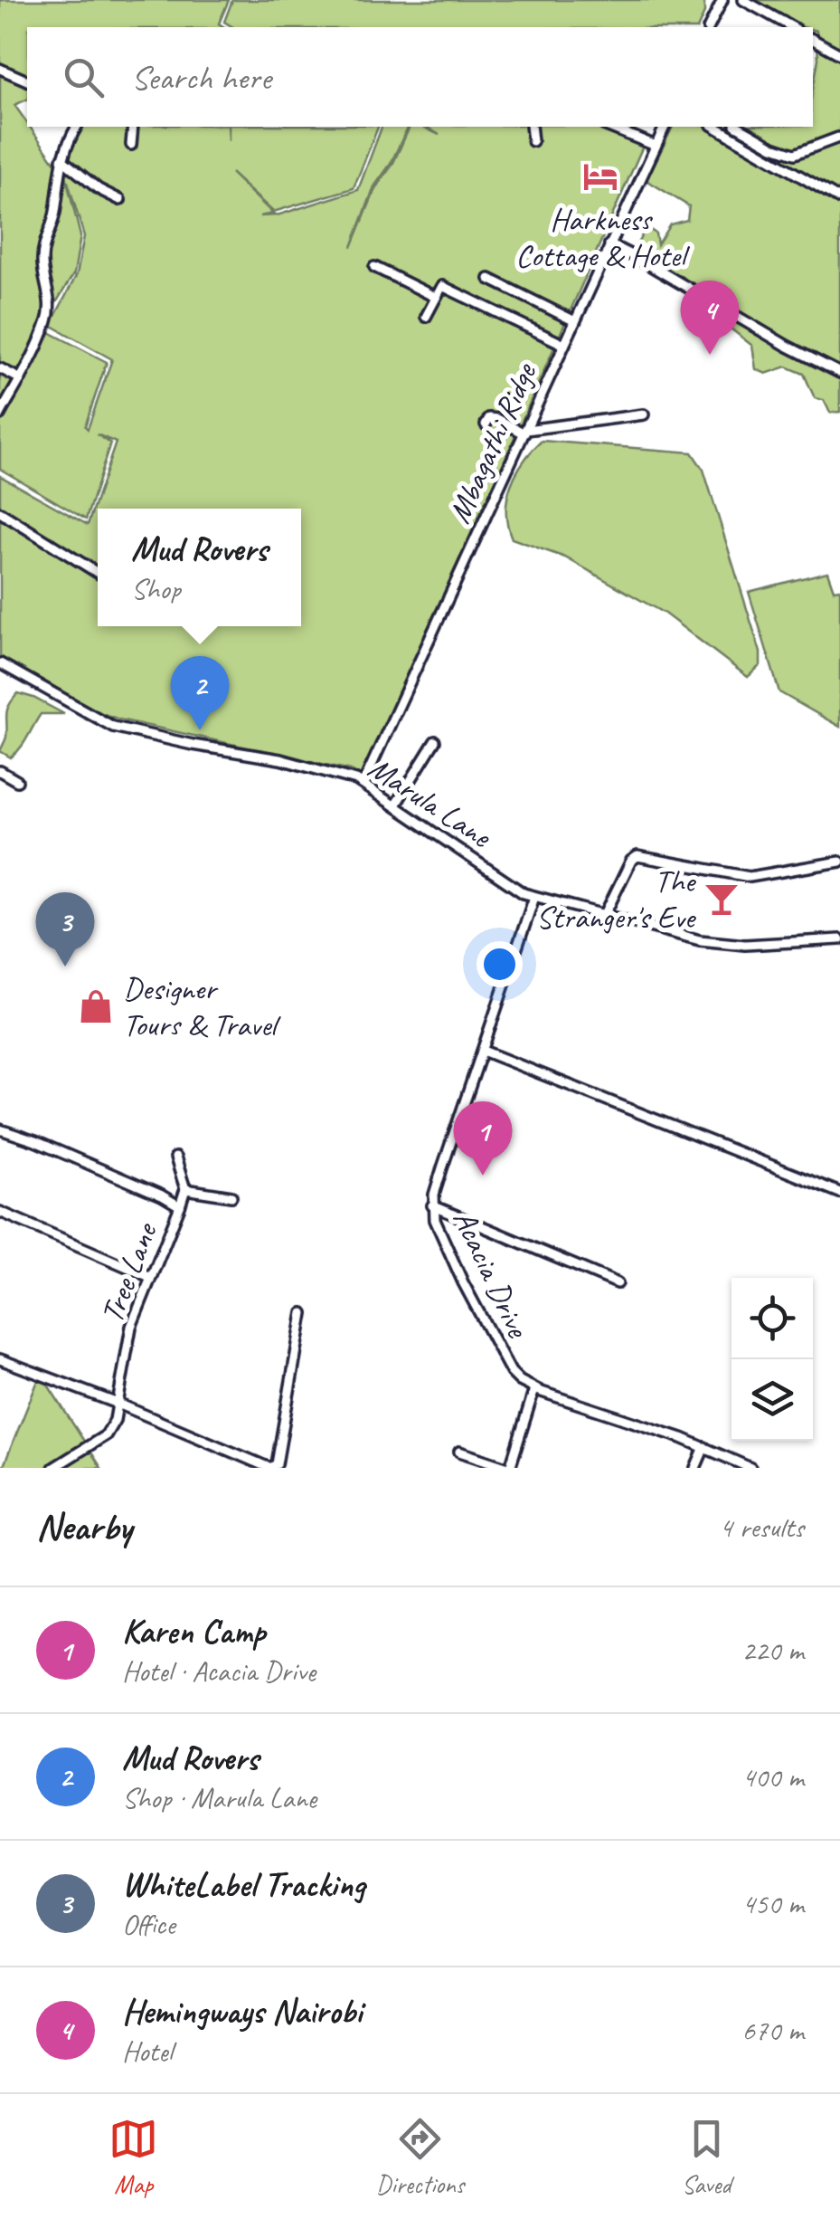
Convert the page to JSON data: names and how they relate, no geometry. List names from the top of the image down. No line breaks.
{"streets":{"street":["Mbagathi Ridge","Marula Lane","Tree Lane","Acacia Drive"]},"crossings":[["Mbagathi Ridge","Marula Lane"],["Marula Lane","Acacia Drive"]],"places":{"hotel":["Harkness Cottage & Hotel"],"bar":["The Stranger's Eve"],"shop":["Designer Tours & Travel"]},"page":{"search":"Search here","pins":["4","2","3","1"],"popup":["Mud Rovers","Shop"],"heading":["Nearby","4 results"],"list":[{"mark":"1","name":"Karen Camp","note":"Hotel · Acacia Drive","value":"220 m"},{"mark":"2","name":"Mud Rovers","note":"Shop · Marula Lane","value":"400 m"},{"mark":"3","name":"WhiteLabel Tracking","note":"Office","value":"450 m"},{"mark":"4","name":"Hemingways Nairobi","note":"Hotel","value":"670 m"}],"nav":["Map","Directions","Saved"]}}
